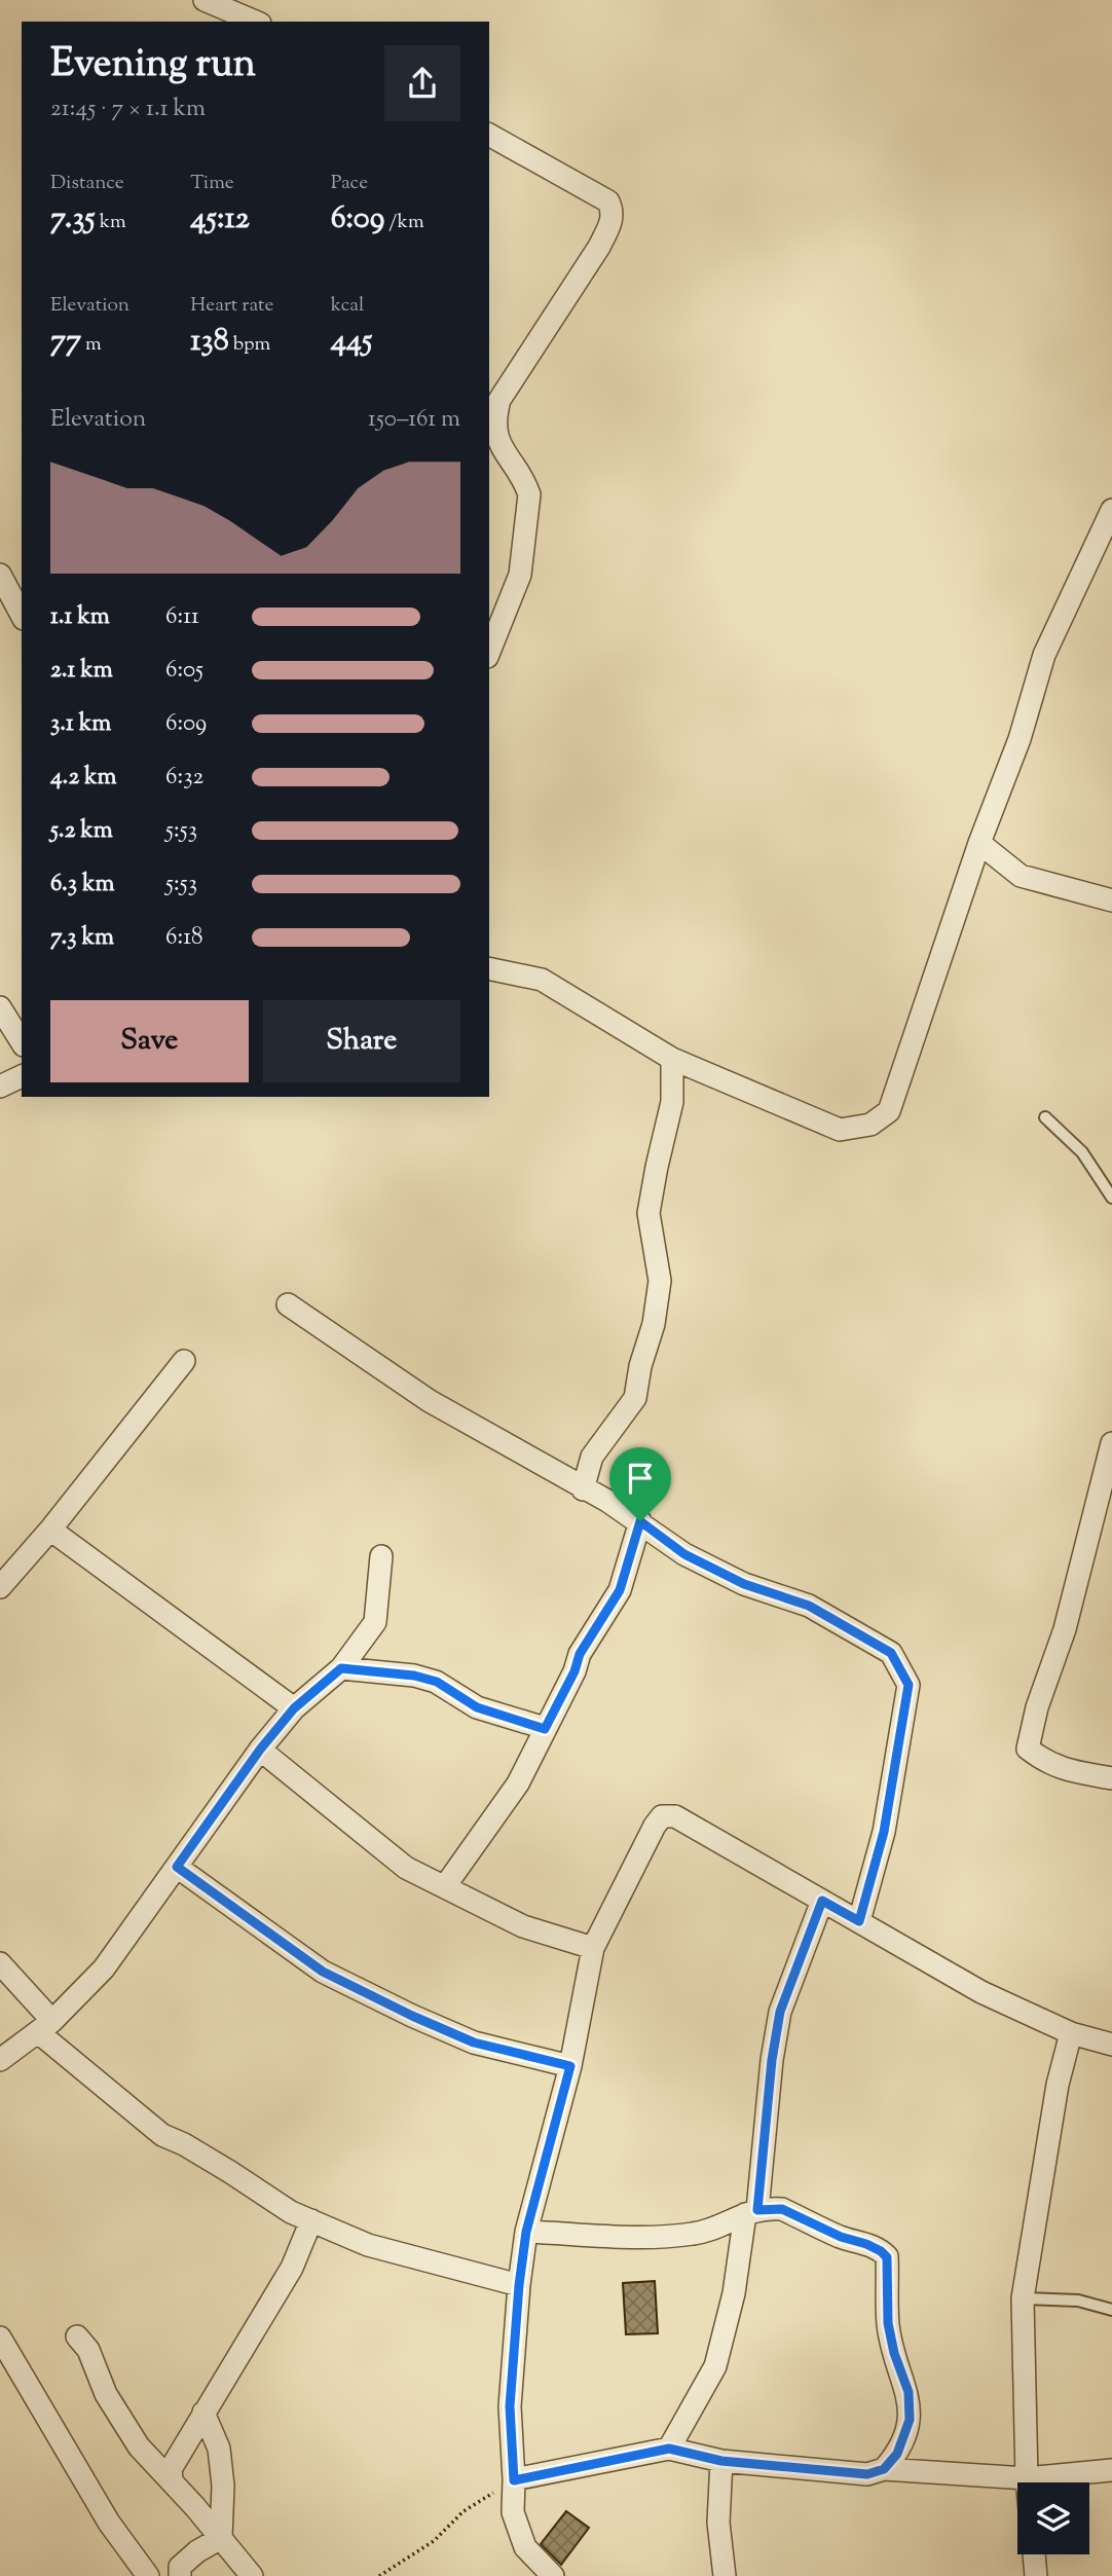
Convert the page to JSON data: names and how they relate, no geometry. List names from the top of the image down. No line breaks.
{"page":{"heading":["Evening run","21:45 · 7 × 1.1 km"],"stats":[["Distance","7.35 km"],["Time","45:12"],["Pace","6:09 /km"],["Elevation","77 m"],["Heart rate","138 bpm"],["kcal","445"]],"chart":["Elevation","150–161 m"],"list":[{"name":"1.1 km","note":"6:11"},{"name":"2.1 km","note":"6:05"},{"name":"3.1 km","note":"6:09"},{"name":"4.2 km","note":"6:32"},{"name":"5.2 km","note":"5:53"},{"name":"6.3 km","note":"5:53"},{"name":"7.3 km","note":"6:18"}],"buttons":["Save","Share"]}}
